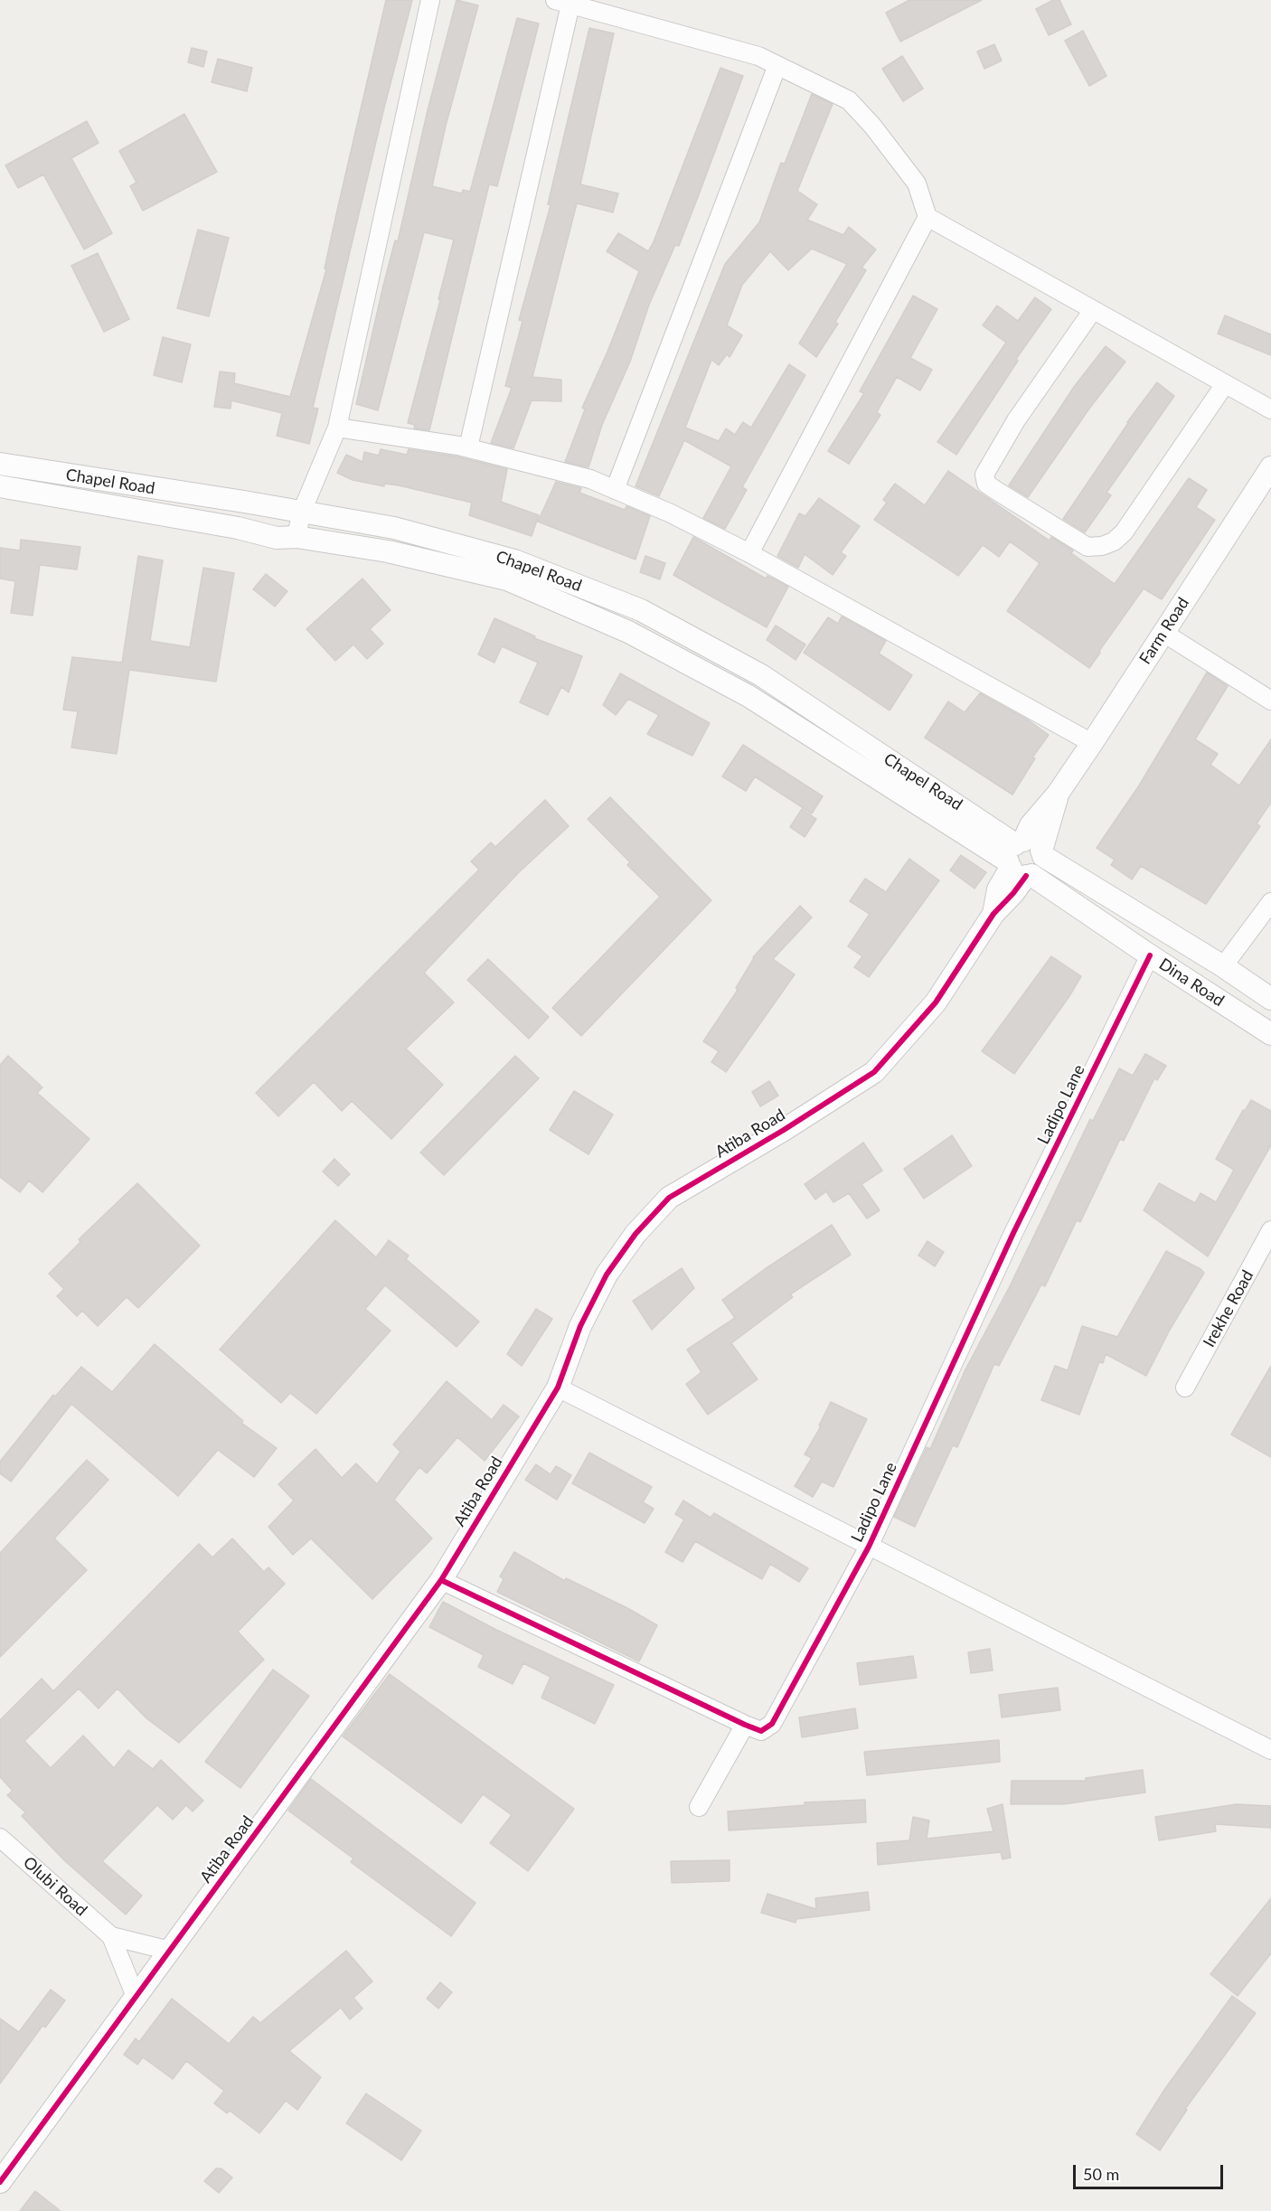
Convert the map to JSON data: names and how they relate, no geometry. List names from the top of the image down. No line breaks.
{"streets":{"street":["Chapel Road","Farm Road","Dina Road","Ladipo Lane","Atiba Road","Irekhe Road","Olubi Road"]},"crossings":[["Chapel Road","Farm Road"],["Chapel Road","Dina Road"],["Chapel Road","Atiba Road"],["Farm Road","Dina Road"],["Farm Road","Atiba Road"],["Dina Road","Ladipo Lane"],["Dina Road","Atiba Road"],["Ladipo Lane","Atiba Road"],["Atiba Road","Olubi Road"]],"scale_bar":"50 m"}
